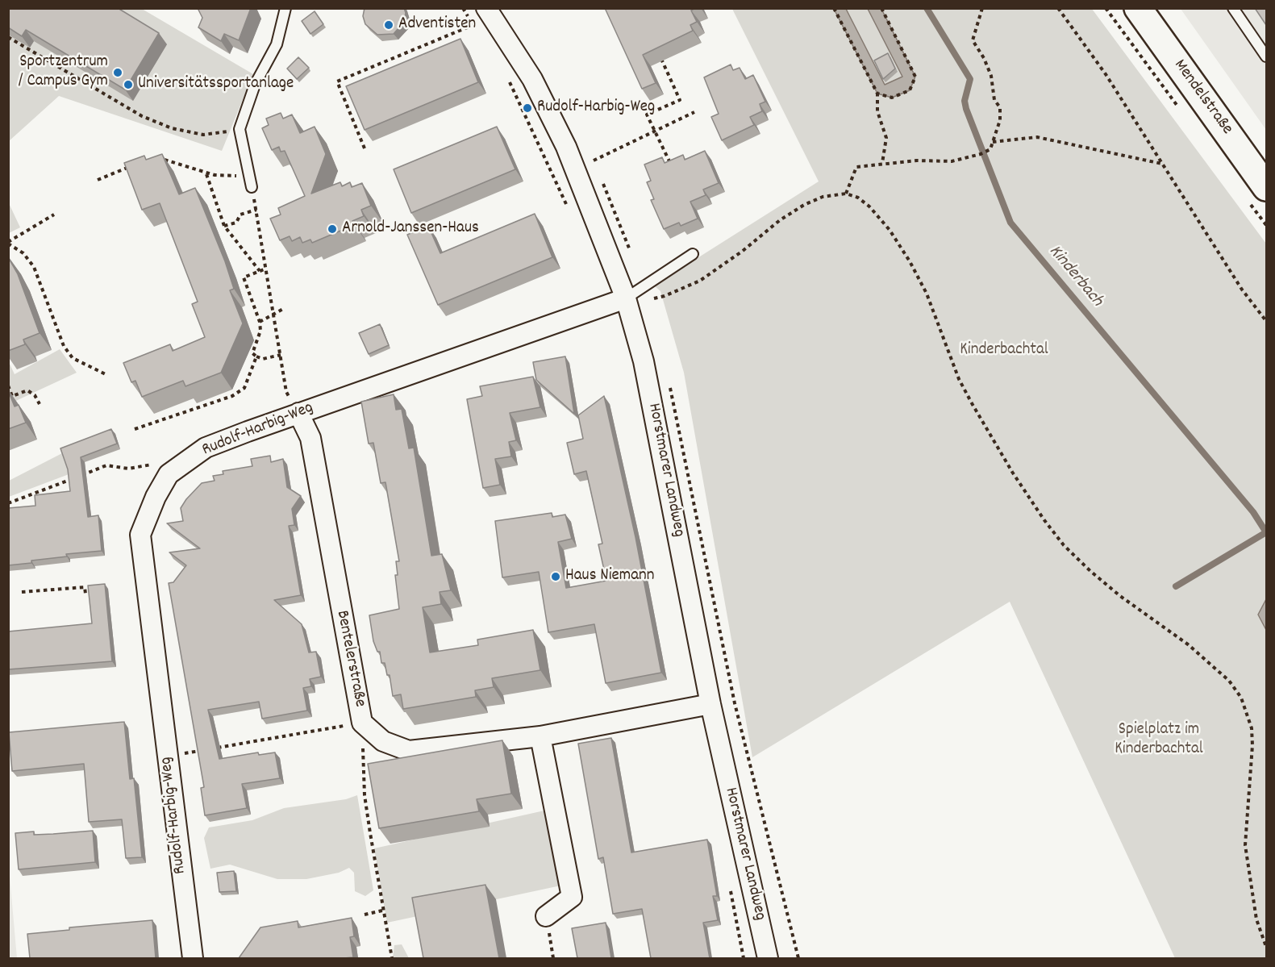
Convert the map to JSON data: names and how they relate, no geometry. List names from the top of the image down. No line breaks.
{"streets":{"main road":["Mendelstraße"],"street":["Rudolf-Harbig-Weg","Horstmarer Landweg","Bentelerstraße"]},"crossings":[["Rudolf-Harbig-Weg","Horstmarer Landweg"],["Rudolf-Harbig-Weg","Bentelerstraße"],["Horstmarer Landweg","Bentelerstraße"]],"water":["Kinderbach"],"parks":["Kinderbachtal","Spielplatz im Kinderbachtal"],"places":["Adventisten","Sportzentrum / Campus Gym","Universitätssportanlage","Rudolf-Harbig-Weg","Arnold-Janssen-Haus","Haus Niemann"]}
